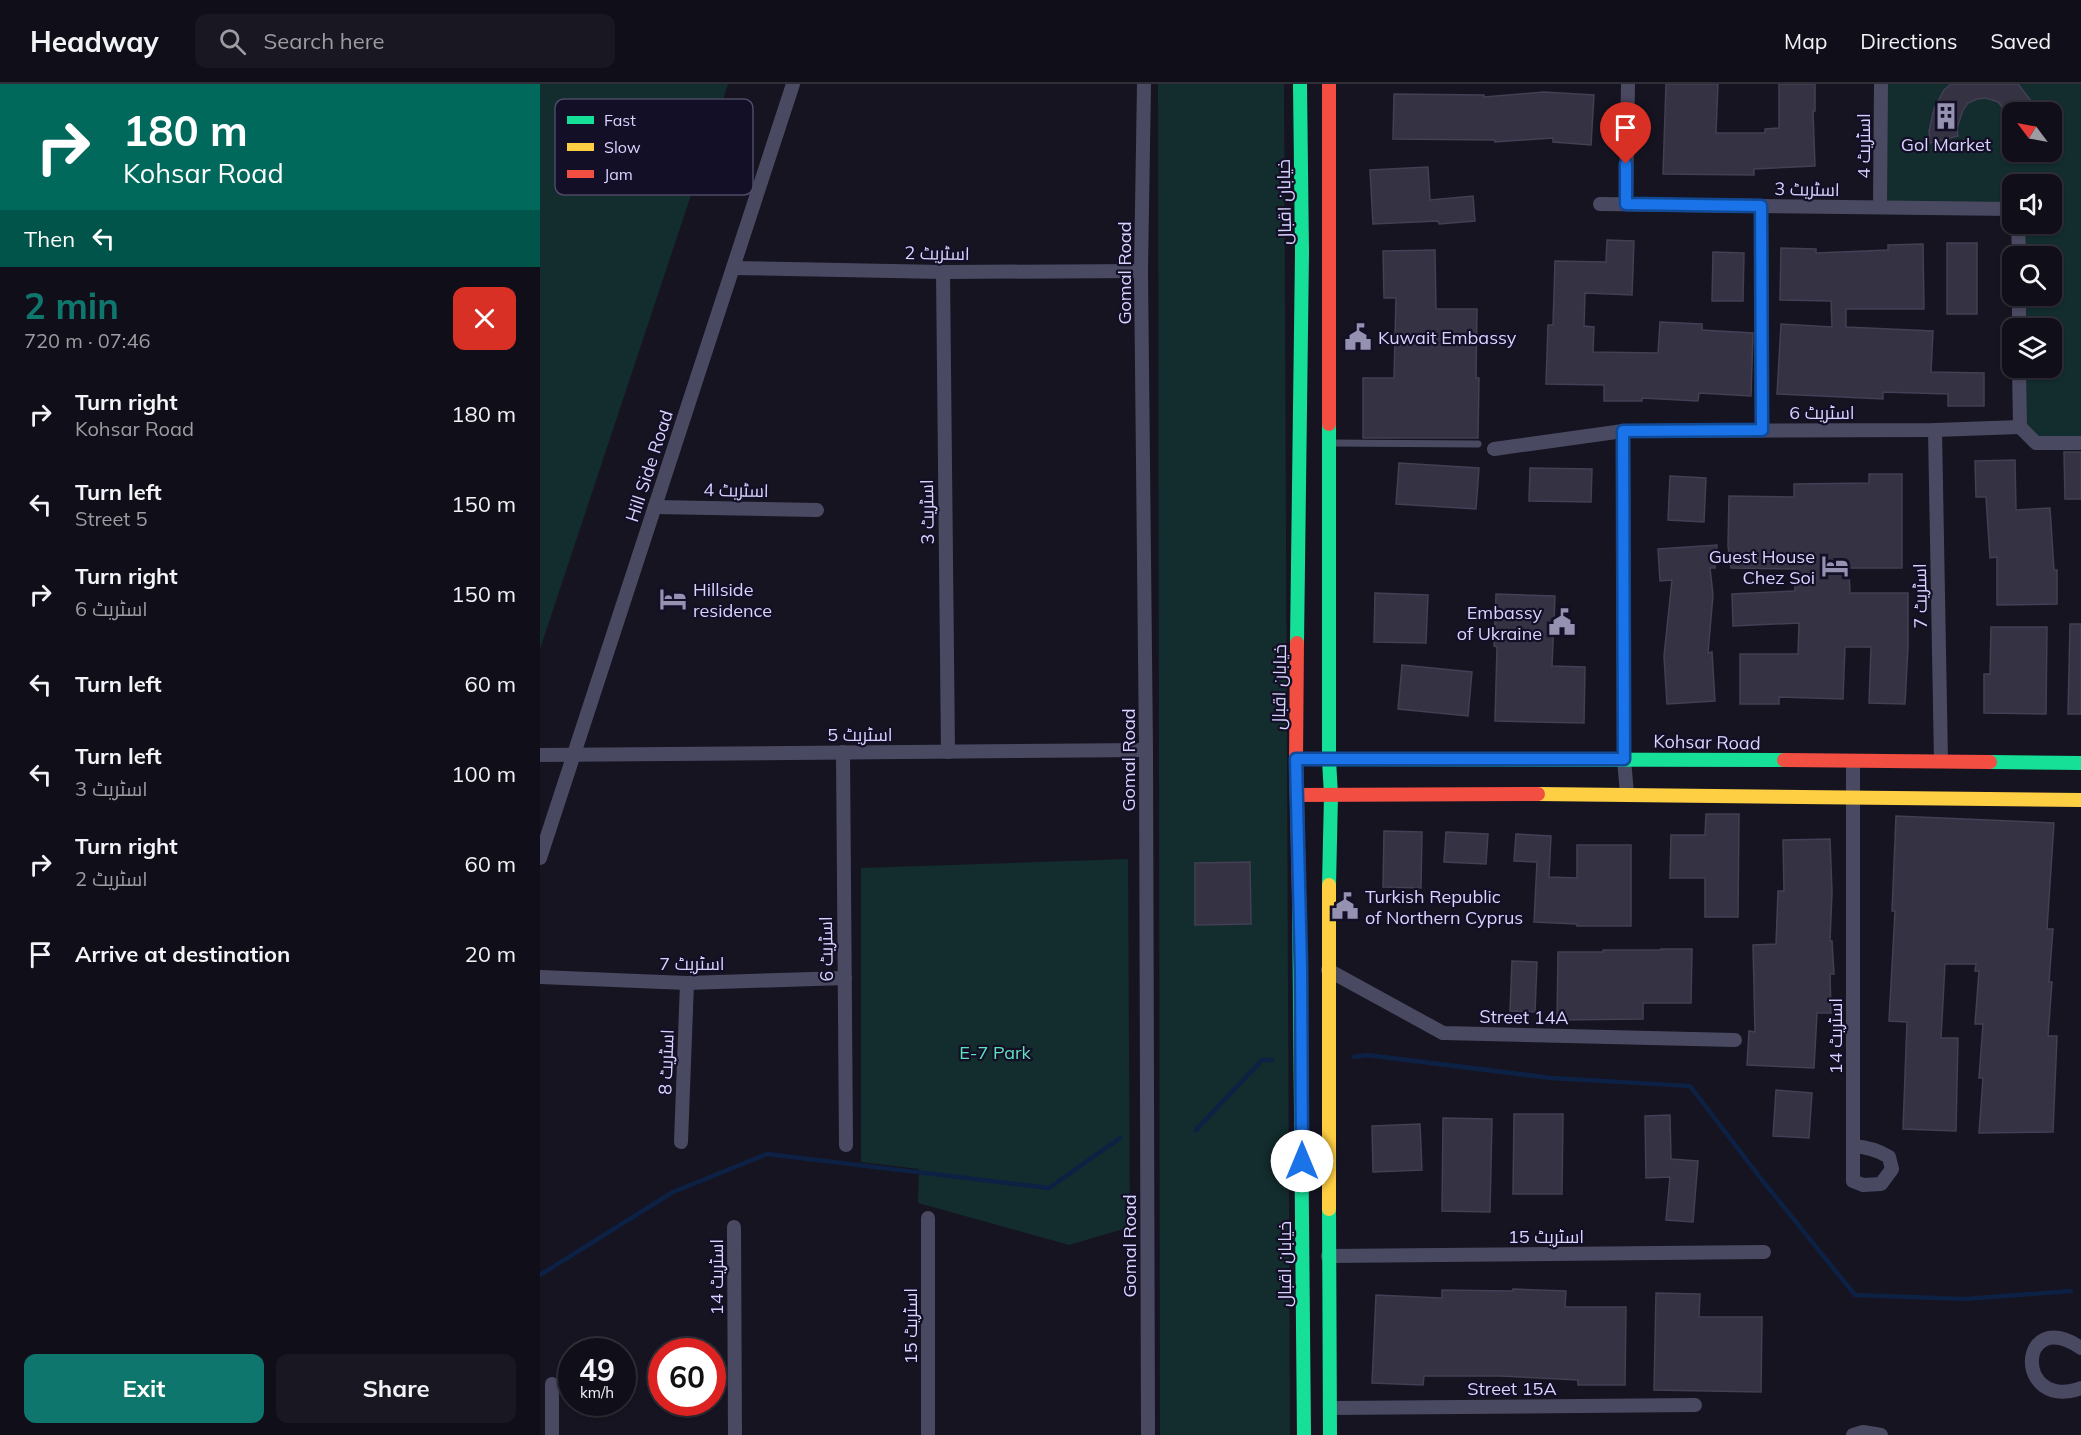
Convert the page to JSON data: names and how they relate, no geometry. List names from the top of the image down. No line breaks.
{"streets":{"main road":["خیابان اقبال","Kohsar Road"],"street":["اسٹریٹ 4","اسٹریٹ 3","اسٹریٹ 2","Gomal Road","اسٹریٹ 6","Hill Side Road","اسٹریٹ 7","اسٹریٹ 5","Street 14A","اسٹریٹ 14","اسٹریٹ 8","اسٹریٹ 15","Street 15A"]},"crossings":[["اسٹریٹ 4","اسٹریٹ 3"],["اسٹریٹ 4","Hill Side Road"],["اسٹریٹ 3","اسٹریٹ 2"],["اسٹریٹ 3","اسٹریٹ 5"],["خیابان اقبال","Kohsar Road"],["اسٹریٹ 2","Gomal Road"],["اسٹریٹ 2","Hill Side Road"],["Gomal Road","اسٹریٹ 5"],["اسٹریٹ 6","اسٹریٹ 7"],["اسٹریٹ 6","اسٹریٹ 5"],["Hill Side Road","اسٹریٹ 5"],["اسٹریٹ 7","Kohsar Road"],["اسٹریٹ 7","اسٹریٹ 8"]],"parks":["E-7 Park"],"places":{"building":["Gol Market"],"public building":["Kuwait Embassy","Embassy of Ukraine","Turkish Republic of Northern Cyprus"],"hotel":["Guest House Chez Soi","Hillside residence"]},"legend":["Fast","Slow","Jam"],"north":"top left","page":{"header":"Headway","search":"Search here","nav":["Map","Directions","Saved"],"turn":["180 m","Kohsar Road"],"then":"Then","heading":["2 min","720 m · 07:46"],"list":[{"name":"Turn right","note":"Kohsar Road","value":"180 m"},{"name":"Turn left","note":"Street 5","value":"150 m"},{"name":"Turn right","note":"اسٹریٹ 6","value":"150 m"},{"name":"Turn left","value":"60 m"},{"name":"Turn left","note":"اسٹریٹ 3","value":"100 m"},{"name":"Turn right","note":"اسٹریٹ 2","value":"60 m"},{"name":"Arrive at destination","value":"20 m"}],"speed":"49 km/h","limit":"60","buttons":["Exit","Share"]}}
